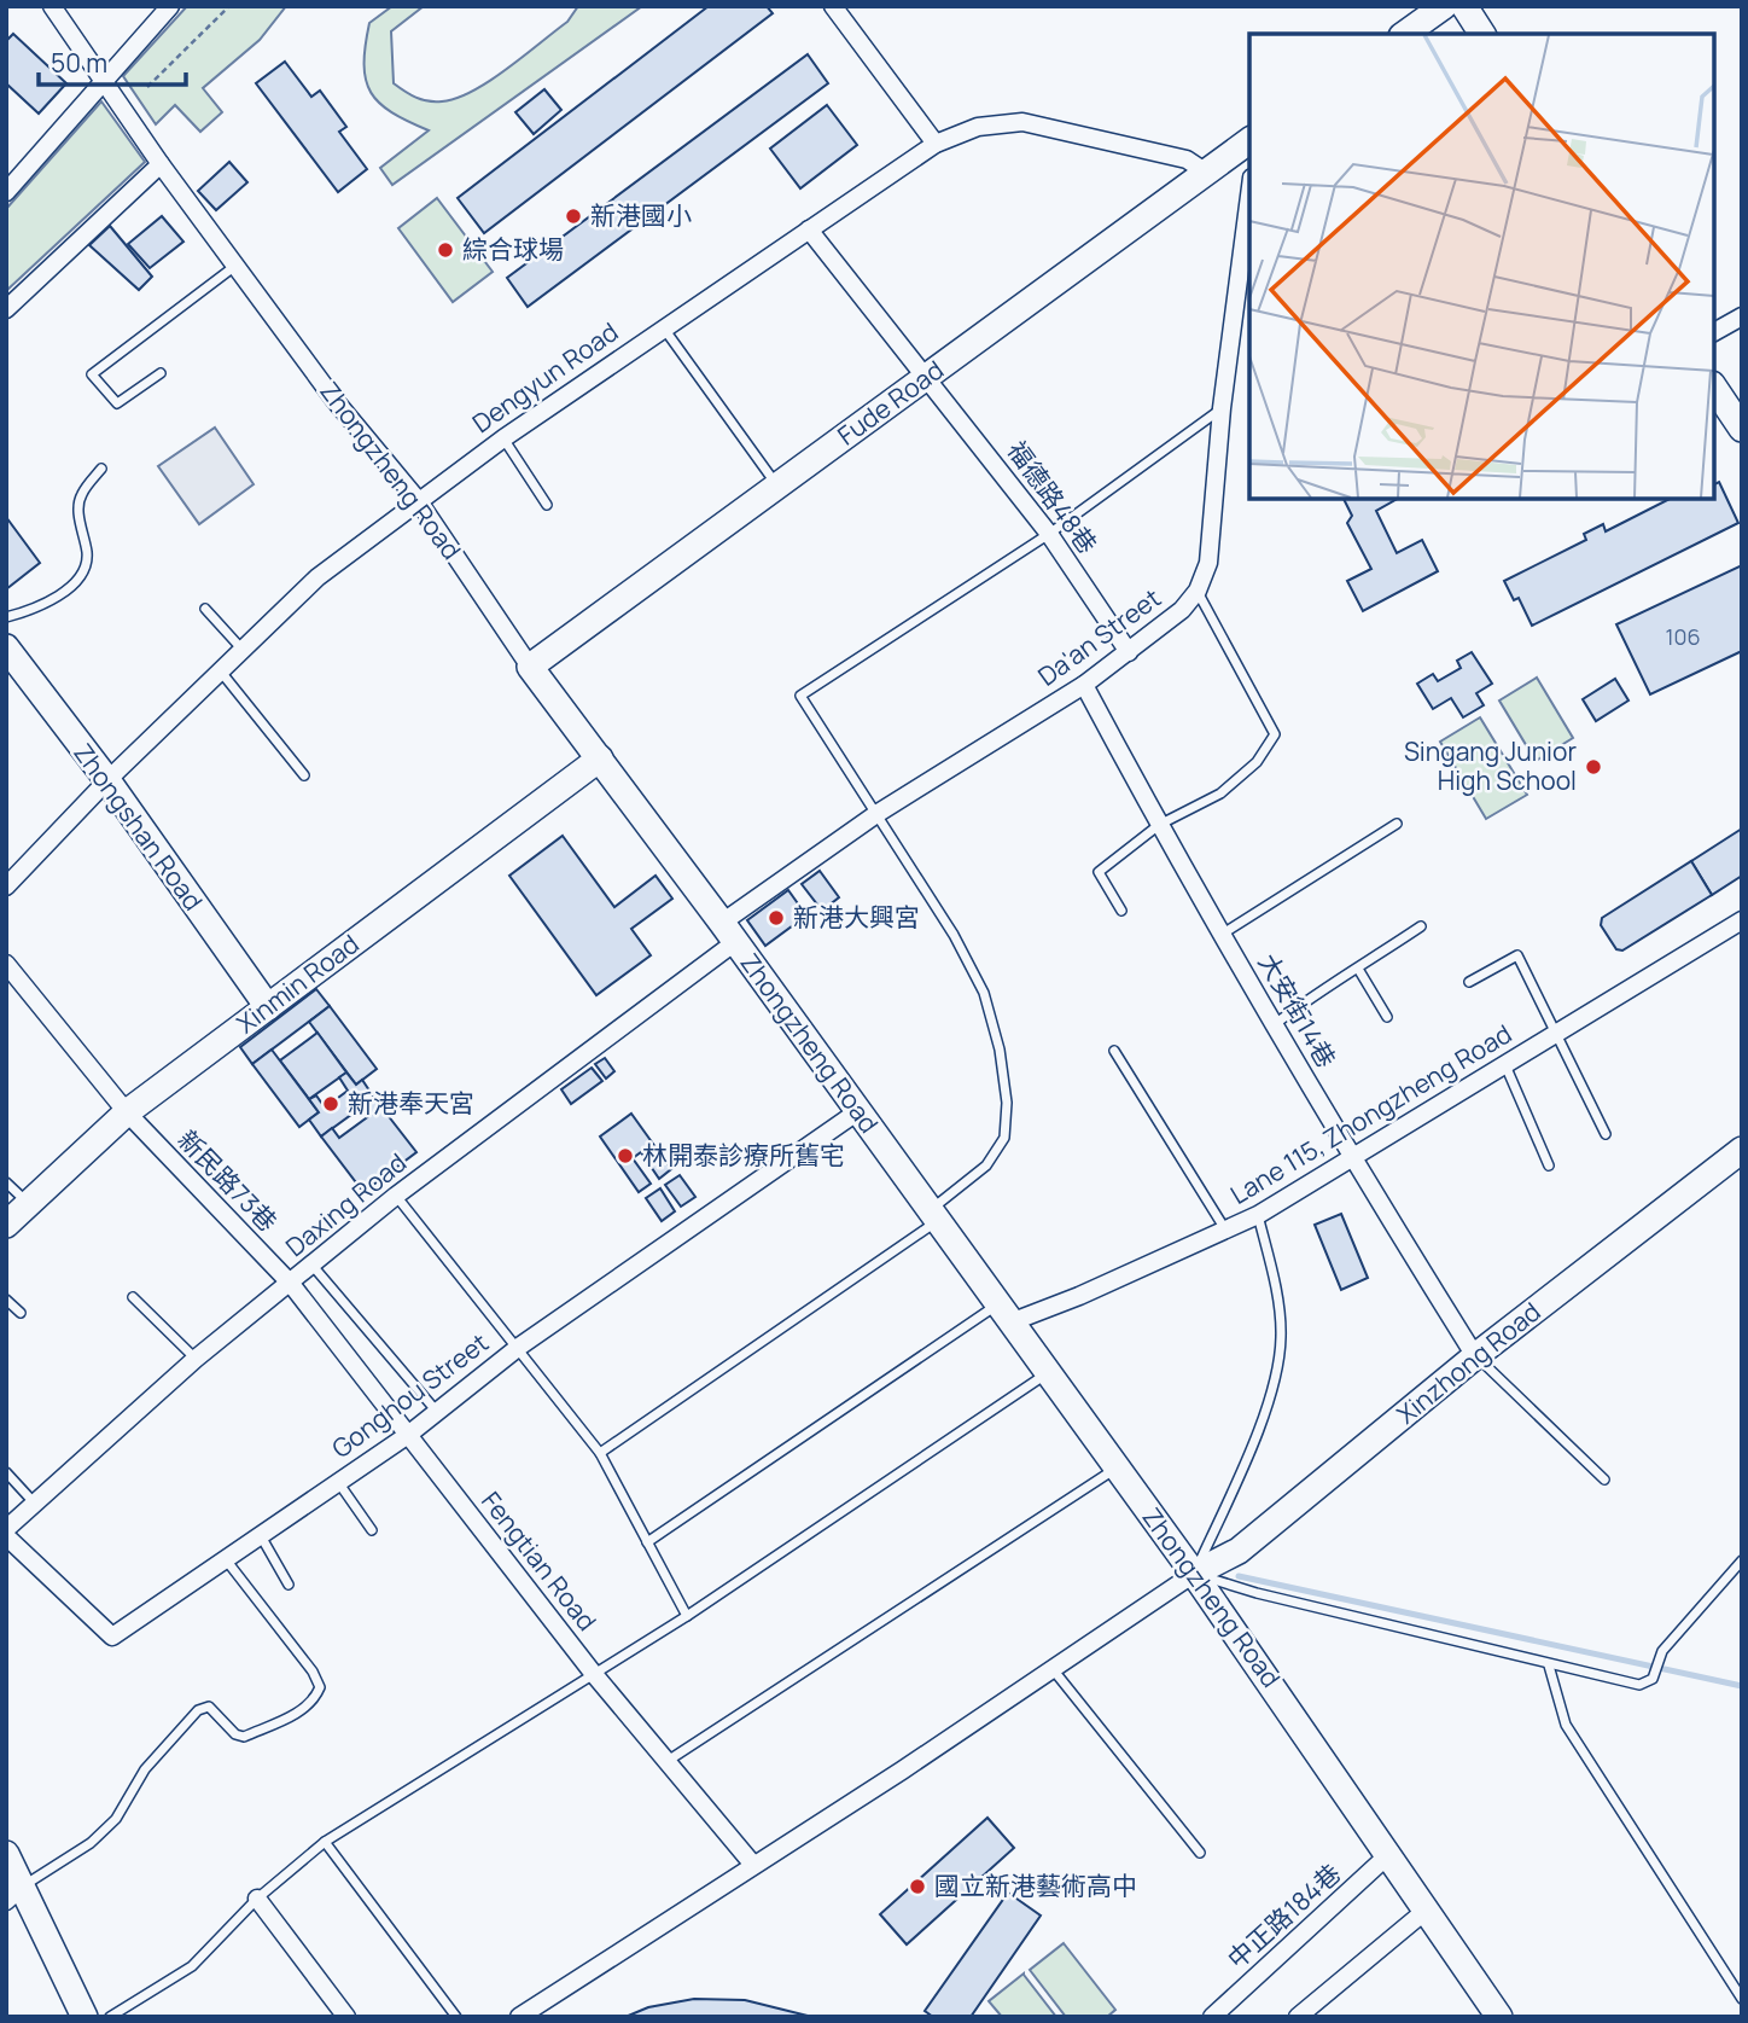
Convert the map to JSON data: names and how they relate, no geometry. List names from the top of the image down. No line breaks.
{"streets":{"main road":["Fude Road","Zhongzheng Road","Zhongshan Road","Xinmin Road","Xinzhong Road"],"street":["Dengyun Road","福德路48巷","Da'an Street","大安街14巷","Lane 115, Zhongzheng Road","新民路73巷","Daxing Road","Gonghou Street","Fengtian Road","中正路184巷"]},"crossings":[["Dengyun Road","Fude Road"],["Dengyun Road","Zhongzheng Road"],["Dengyun Road","福德路48巷"],["Dengyun Road","Zhongshan Road"],["Fude Road","Zhongzheng Road"],["Fude Road","福德路48巷"],["Zhongzheng Road","Da'an Street"],["Zhongzheng Road","Xinmin Road"],["Zhongzheng Road","Lane 115, Zhongzheng Road"],["Zhongzheng Road","Daxing Road"],["Zhongzheng Road","Xinzhong Road"],["Zhongzheng Road","Gonghou Street"],["Zhongzheng Road","中正路184巷"],["福德路48巷","Da'an Street"],["Da'an Street","大安街14巷"],["Da'an Street","Daxing Road"],["Zhongshan Road","Xinmin Road"],["Xinmin Road","新民路73巷"],["大安街14巷","Lane 115, Zhongzheng Road"],["大安街14巷","Xinzhong Road"],["新民路73巷","Daxing Road"],["新民路73巷","Fengtian Road"],["Daxing Road","Fengtian Road"],["Gonghou Street","Fengtian Road"]],"places":["新港國小","綜合球場","Singang Junior High School","新港大興宮","新港奉天宮","林開泰診療所舊宅","國立新港藝術高中"],"house_numbers":["106"],"scale_bar":"50 m"}
